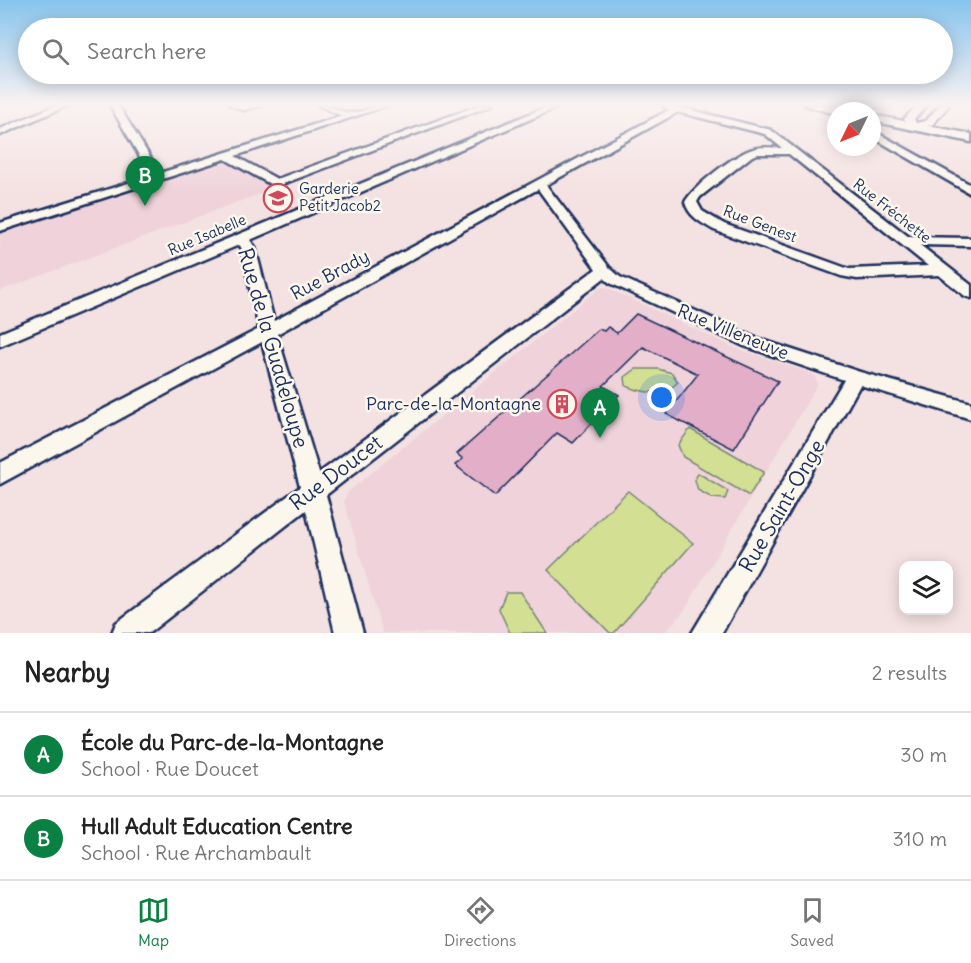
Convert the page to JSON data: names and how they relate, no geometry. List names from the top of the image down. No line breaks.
{"streets":{"street":["Rue Fréchette","Rue Genest","Rue Isabelle","Rue Brady","Rue Villeneuve","Rue de la Guadeloupe","Rue Doucet","Rue Saint-Onge"]},"crossings":[["Rue Fréchette","Rue Genest"],["Rue Isabelle","Rue de la Guadeloupe"],["Rue Brady","Rue Villeneuve"],["Rue Brady","Rue de la Guadeloupe"],["Rue Villeneuve","Rue Doucet"],["Rue Villeneuve","Rue Saint-Onge"],["Rue de la Guadeloupe","Rue Doucet"]],"places":{"school or university":["Garderie Petit Jacob2"],"building":["Parc-de-la-Montagne"]},"north":"bottom left","page":{"search":"Search here","pins":["B","A"],"heading":["Nearby","2 results"],"list":[{"mark":"A","name":"École du Parc-de-la-Montagne","note":"School · Rue Doucet","value":"30 m"},{"mark":"B","name":"Hull Adult Education Centre","note":"School · Rue Archambault","value":"310 m"}],"nav":["Map","Directions","Saved"]}}
